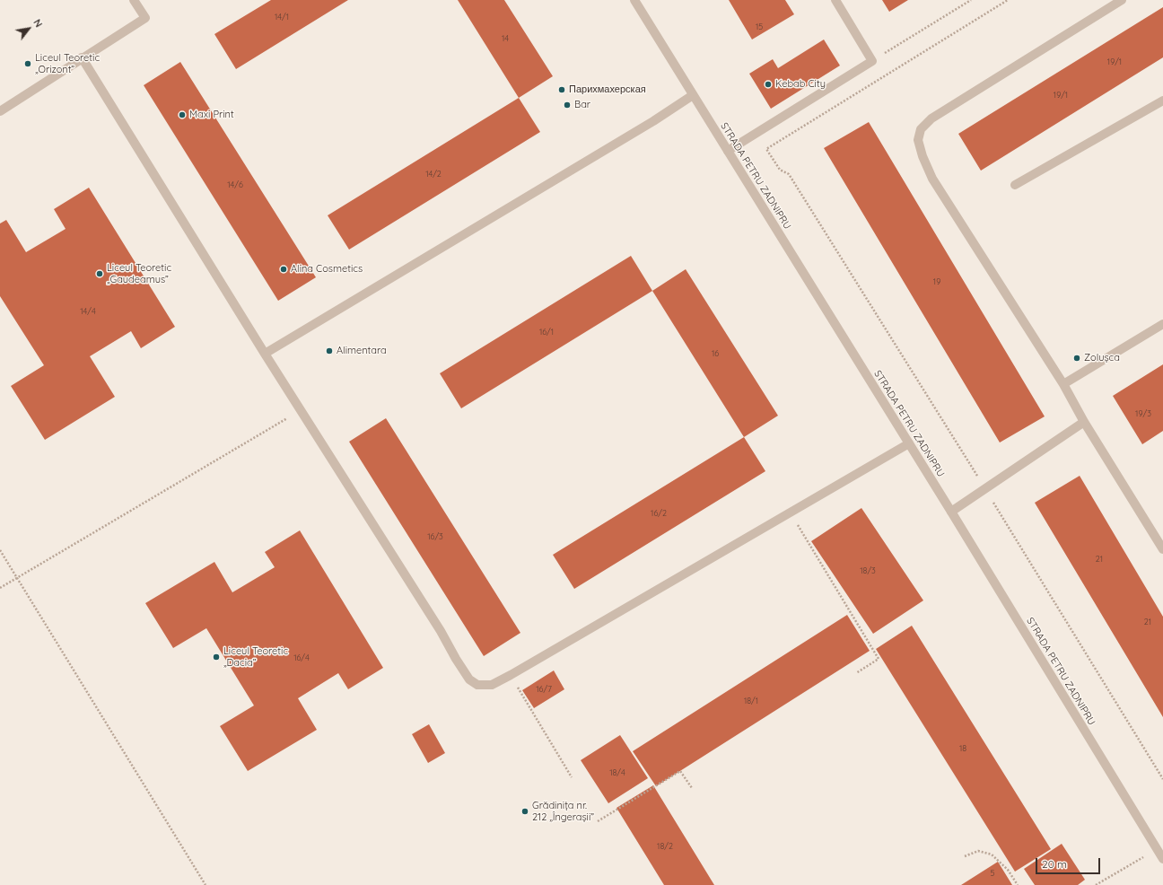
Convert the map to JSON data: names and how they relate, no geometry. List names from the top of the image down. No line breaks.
{"streets":{"street":["STRADA PETRU ZADNIPRU"]},"places":["Liceul Teoretic „Orizont”","Kebab City","Парихмахерская","Bar","Maxi Print","Alina Cosmetics","Liceul Teoretic „Gaudeamus”","Alimentara","Zolușca","Liceul Teoretic „Dacia”","Grădinița nr. 212 „Îngerașii”"],"house_numbers":["14/1","15","14","19/1","19/1","14/2","14/6","19","14/4","16/1","16","19/3","16/2","16/3","21","18/3","21","16/4","16/7","18/1","18","18/4","18/2","5"],"scale_bar":"20 m","north":"top right"}
